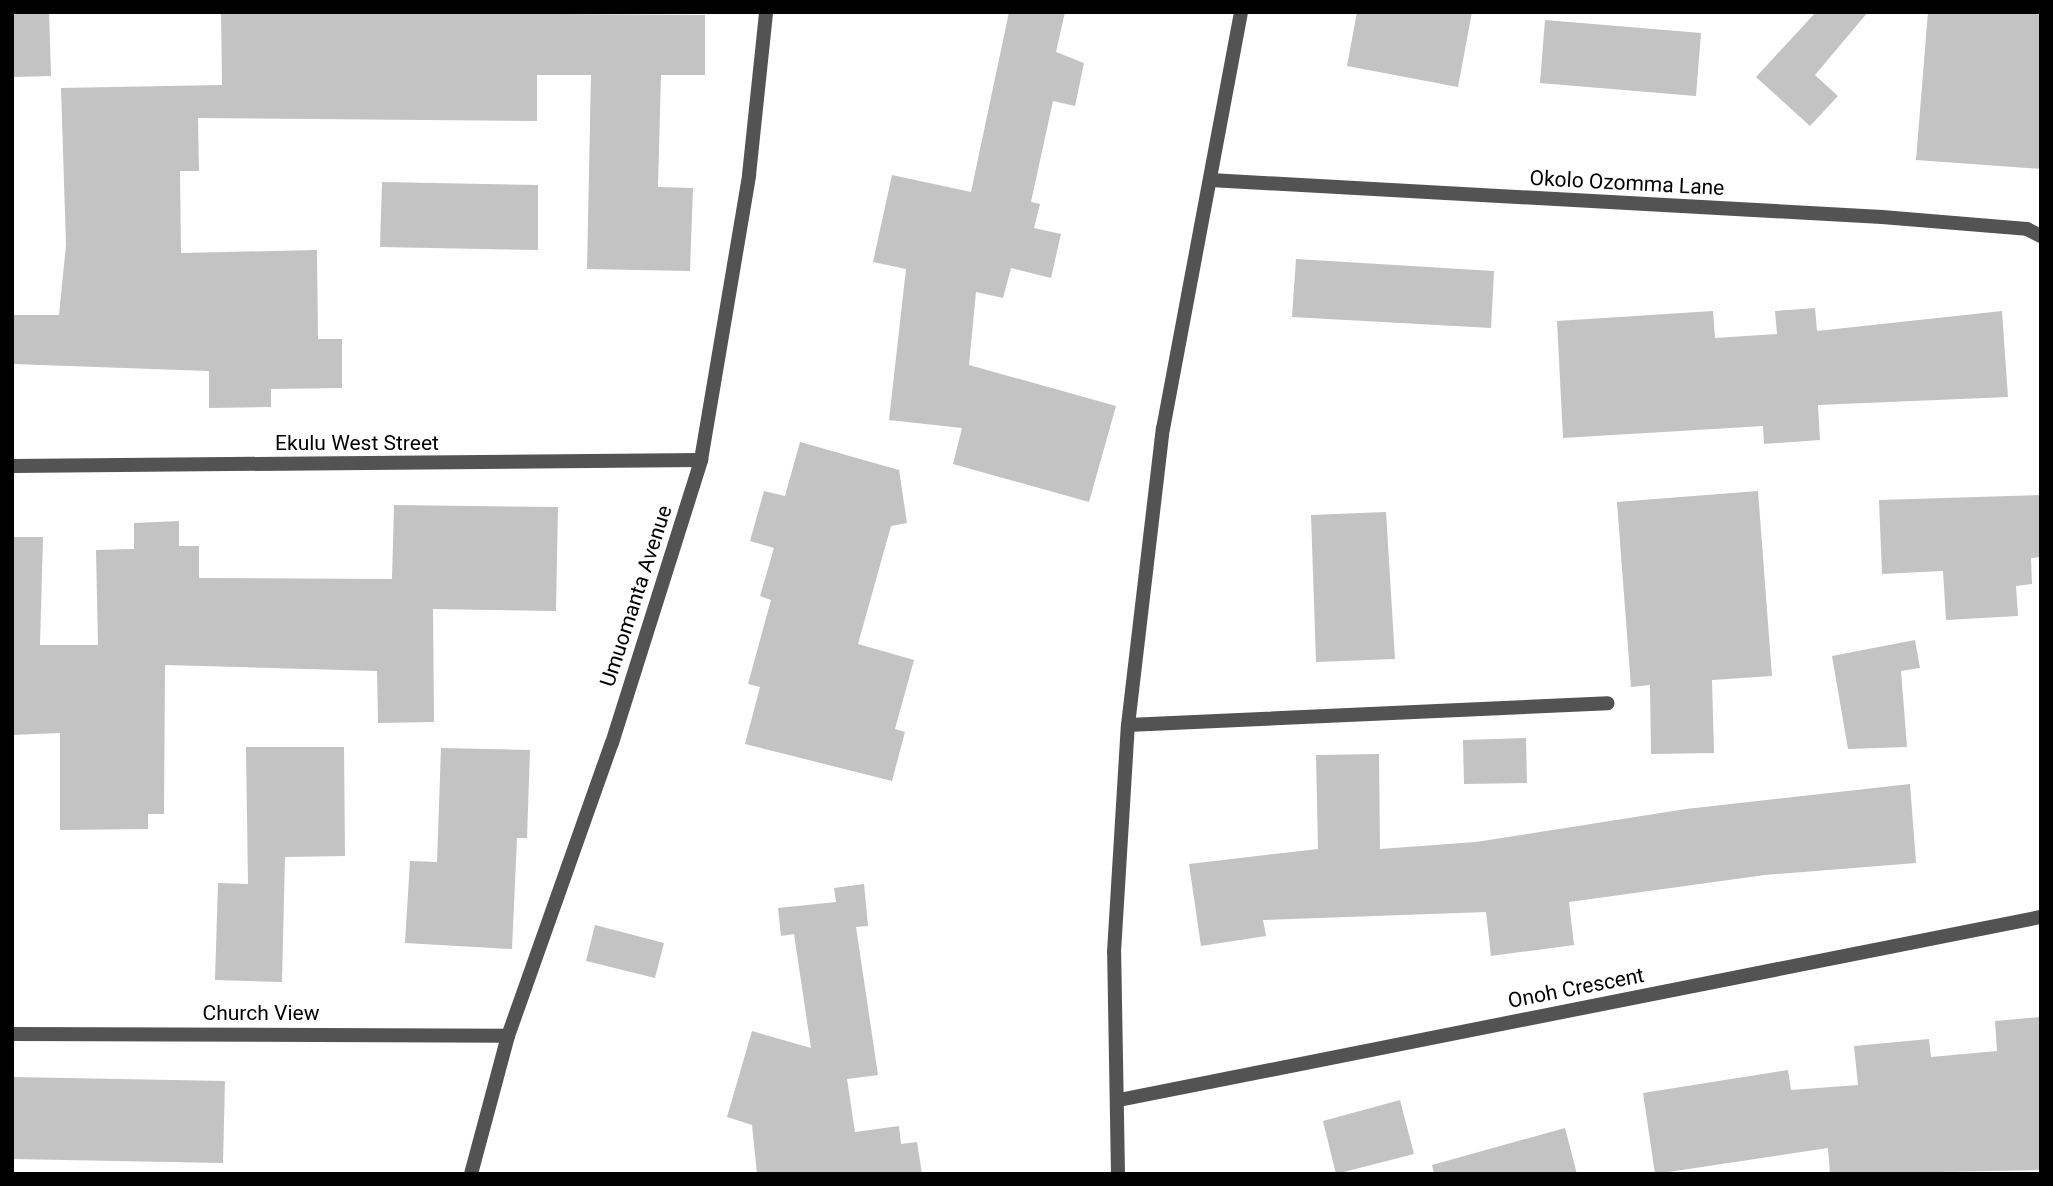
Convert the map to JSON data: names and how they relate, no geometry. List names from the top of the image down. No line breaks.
{"streets":{"street":["Okolo Ozomma Lane","Ekulu West Street","Umuomanta Avenue","Onoh Crescent","Church View"]},"crossings":[["Ekulu West Street","Umuomanta Avenue"],["Umuomanta Avenue","Church View"]]}
